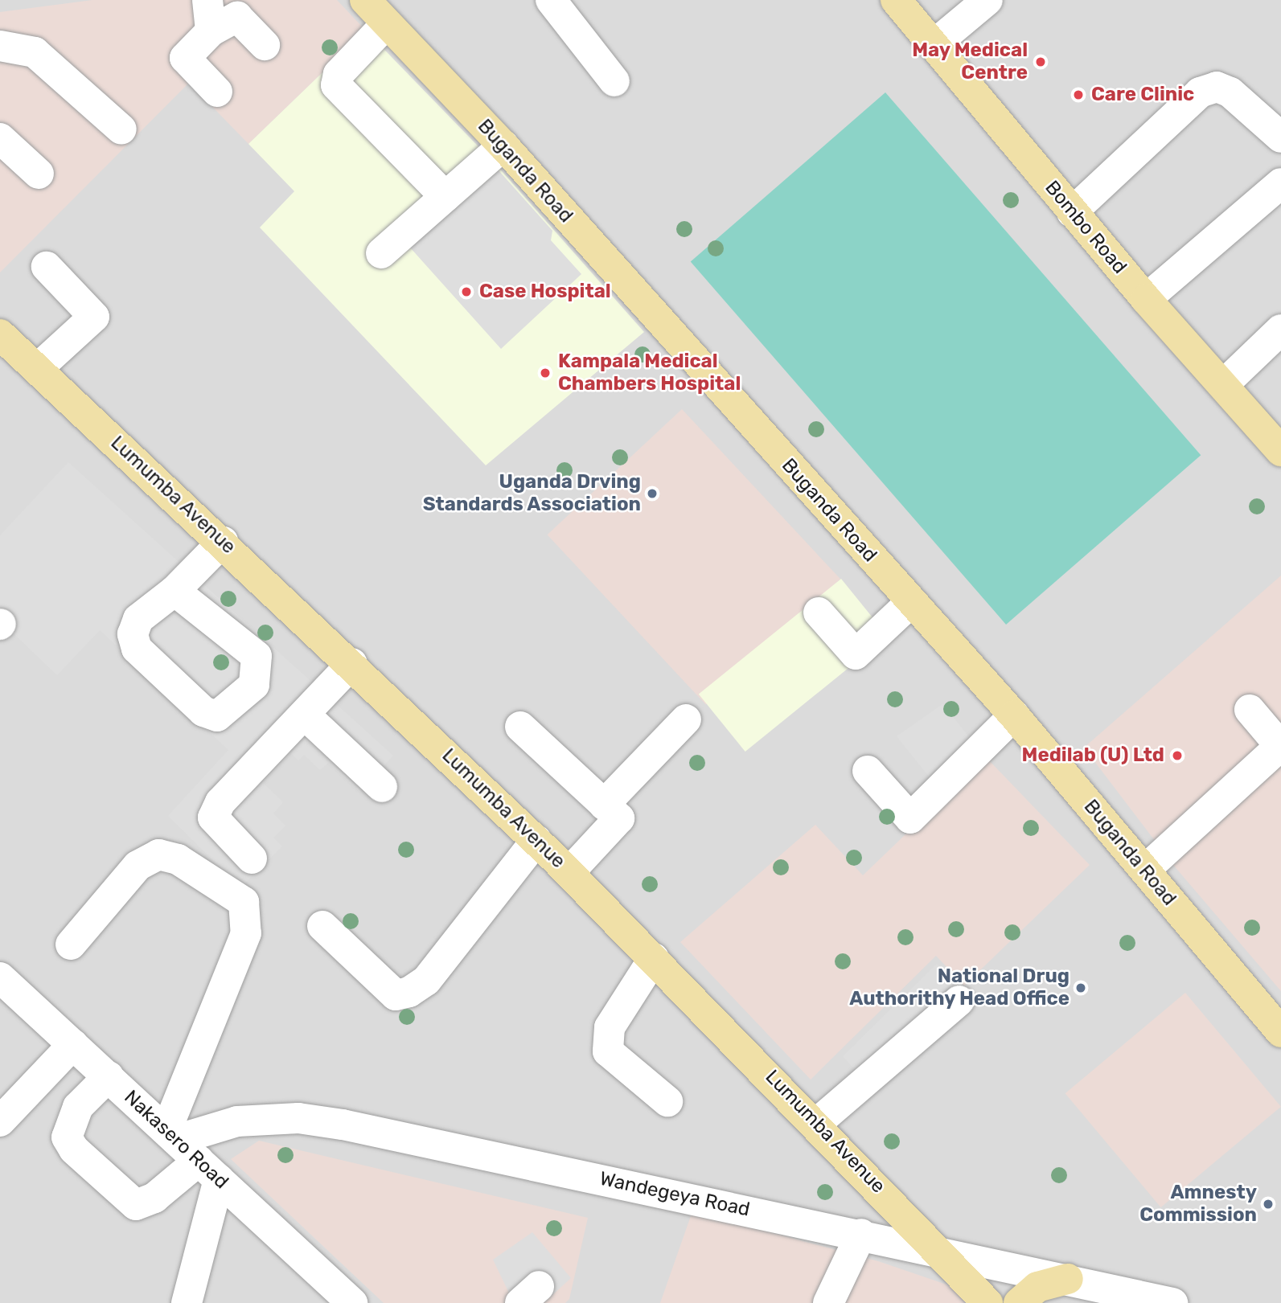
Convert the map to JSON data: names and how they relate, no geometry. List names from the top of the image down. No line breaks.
{"streets":{"main road":["Buganda Road","Bombo Road","Lumumba Avenue"],"street":["Nakasero Road","Wandegeya Road"]},"crossings":[["Lumumba Avenue","Wandegeya Road"],["Nakasero Road","Wandegeya Road"]],"places":["May Medical Centre","Care Clinic","Case Hospital","Kampala Medical Chambers Hospital","Uganda Drving Standards Association","Medilab (U) Ltd","National Drug Authorithy Head Office","Amnesty Commission"]}
